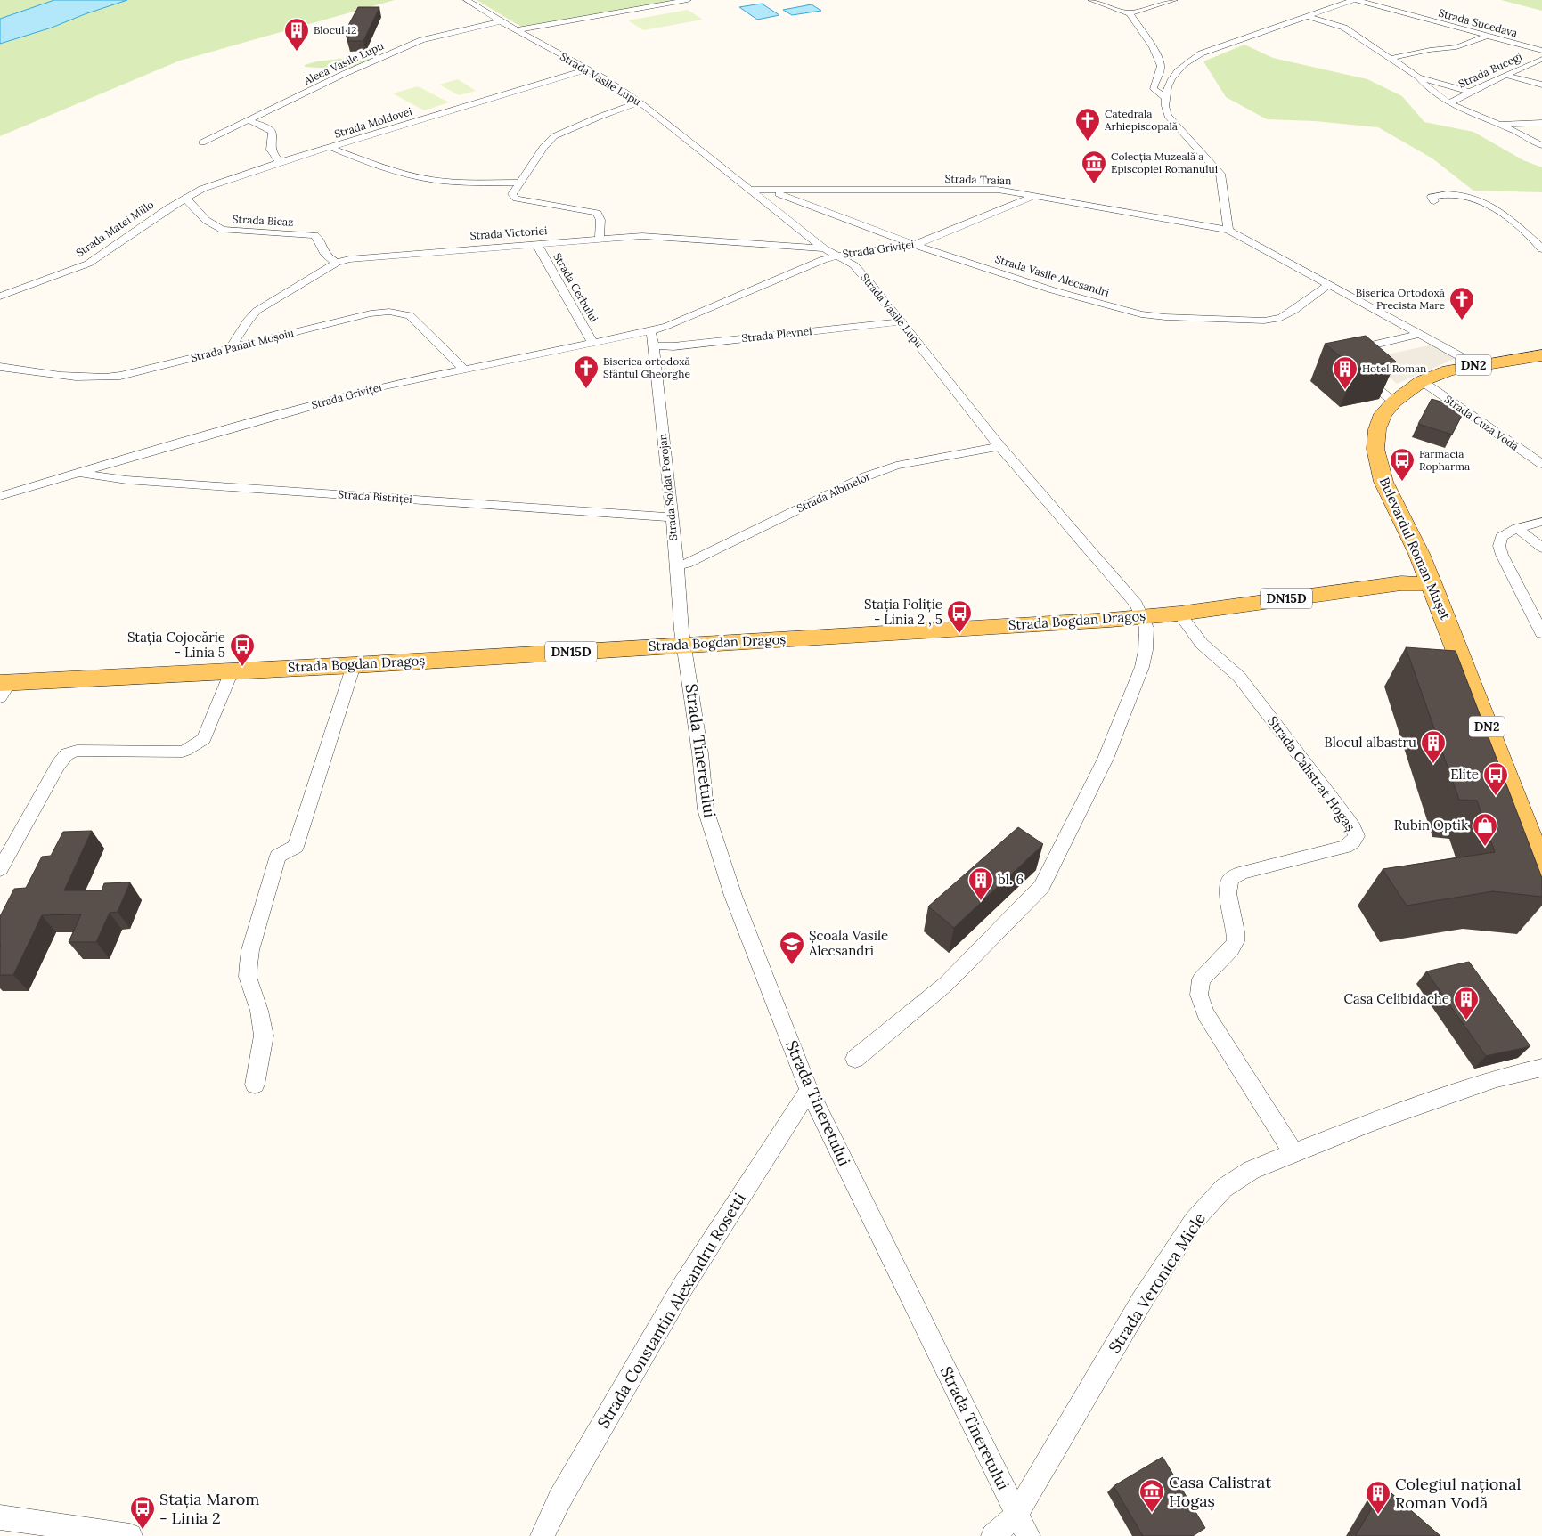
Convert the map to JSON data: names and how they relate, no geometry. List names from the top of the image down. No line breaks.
{"streets":{"main road":["DN2","Bulevardul Roman Mușat","DN15D","Strada Bogdan Dragoș"],"street":["Strada Sucedava","Aleea Vasile Lupu","Strada Bucegi","Strada Vasile Lupu","Strada Moldovei","Strada Traian","Strada Bicaz","Strada Matei Millo","Strada Victoriei","Strada Griviței","Strada Vasile Alecsandri","Strada Cerbului","Strada Plevnei","Strada Panait Moșoiu","Strada Cuza Vodă","Strada Soldat Porojan","Strada Albinelor","Strada Bistriței","Strada Tineretului","Strada Calistrat Hogaș","Strada Veronica Micle","Strada Constantin Alexandru Rosetti"]},"crossings":[["Aleea Vasile Lupu","Strada Vasile Lupu"],["Strada Vasile Lupu","Strada Moldovei"],["Strada Vasile Lupu","Strada Traian"],["Strada Vasile Lupu","Strada Victoriei"],["Strada Vasile Lupu","Strada Griviței"],["Strada Vasile Lupu","Strada Plevnei"],["Strada Vasile Lupu","Strada Albinelor"],["Strada Vasile Lupu","Strada Bogdan Dragoș"],["Strada Moldovei","Strada Bicaz"],["Strada Moldovei","Strada Matei Millo"],["Strada Traian","Strada Griviței"],["Strada Traian","Strada Vasile Alecsandri"],["Strada Traian","Bulevardul Roman Mușat"],["Strada Bicaz","Strada Victoriei"],["Strada Victoriei","Strada Cerbului"],["Strada Victoriei","Strada Panait Moșoiu"],["Strada Griviței","Strada Vasile Alecsandri"],["Strada Griviței","Strada Cerbului"],["Strada Griviței","Strada Plevnei"],["Strada Griviței","Strada Panait Moșoiu"],["Strada Griviței","Strada Soldat Porojan"],["Strada Griviței","Strada Bistriței"],["Strada Plevnei","Strada Soldat Porojan"],["Strada Cuza Vodă","Bulevardul Roman Mușat"],["Strada Soldat Porojan","Strada Albinelor"],["Strada Soldat Porojan","Strada Bistriței"],["Strada Soldat Porojan","Strada Bogdan Dragoș"],["Strada Soldat Porojan","Strada Tineretului"],["Bulevardul Roman Mușat","Strada Bogdan Dragoș"],["Strada Bogdan Dragoș","Strada Tineretului"],["Strada Bogdan Dragoș","Strada Calistrat Hogaș"],["Strada Tineretului","Strada Veronica Micle"],["Strada Tineretului","Strada Constantin Alexandru Rosetti"],["Strada Calistrat Hogaș","Strada Veronica Micle"]],"places":{"building":["Blocul 12","Hotel Roman","Blocul albastru","bl. 6","Casa Celibidache","Colegiul național Roman Vodă"],"church":["Catedrala Arhiepiscopală","Biserica Ortodoxă Precista Mare","Biserica ortodoxă Sfântul Gheorghe"],"museum":["Colecția Muzeală a Episcopiei Romanului","Casa Calistrat Hogaș"],"bus stop":["Farmacia Ropharma","Stația Poliție - Linia 2 , 5","Stația Cojocărie - Linia 5","Elite","Stația Marom - Linia 2"],"shop":["Rubin Optik"],"school or university":["Școala Vasile Alecsandri"]}}
